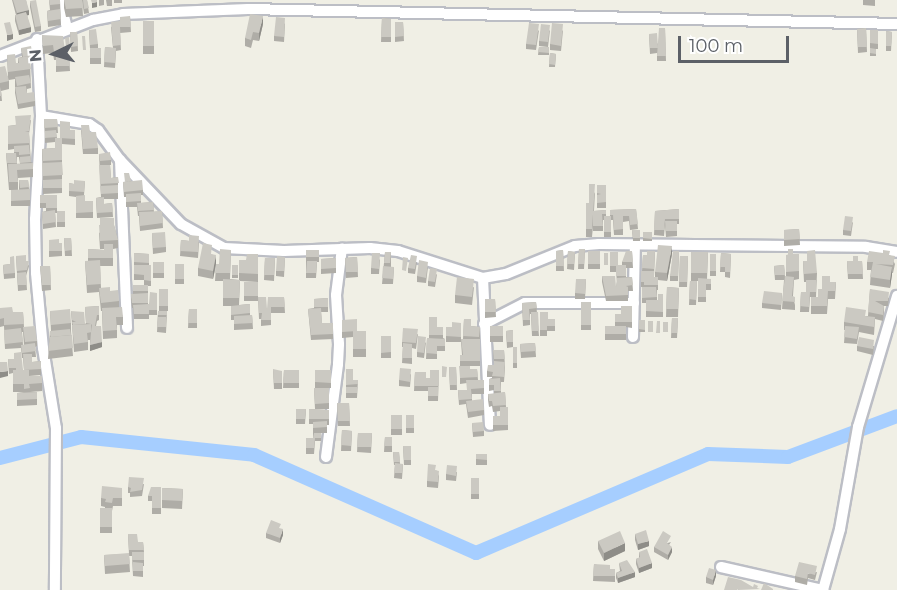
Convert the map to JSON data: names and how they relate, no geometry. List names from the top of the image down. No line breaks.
{"scale_bar":"100 m","north":"left"}
